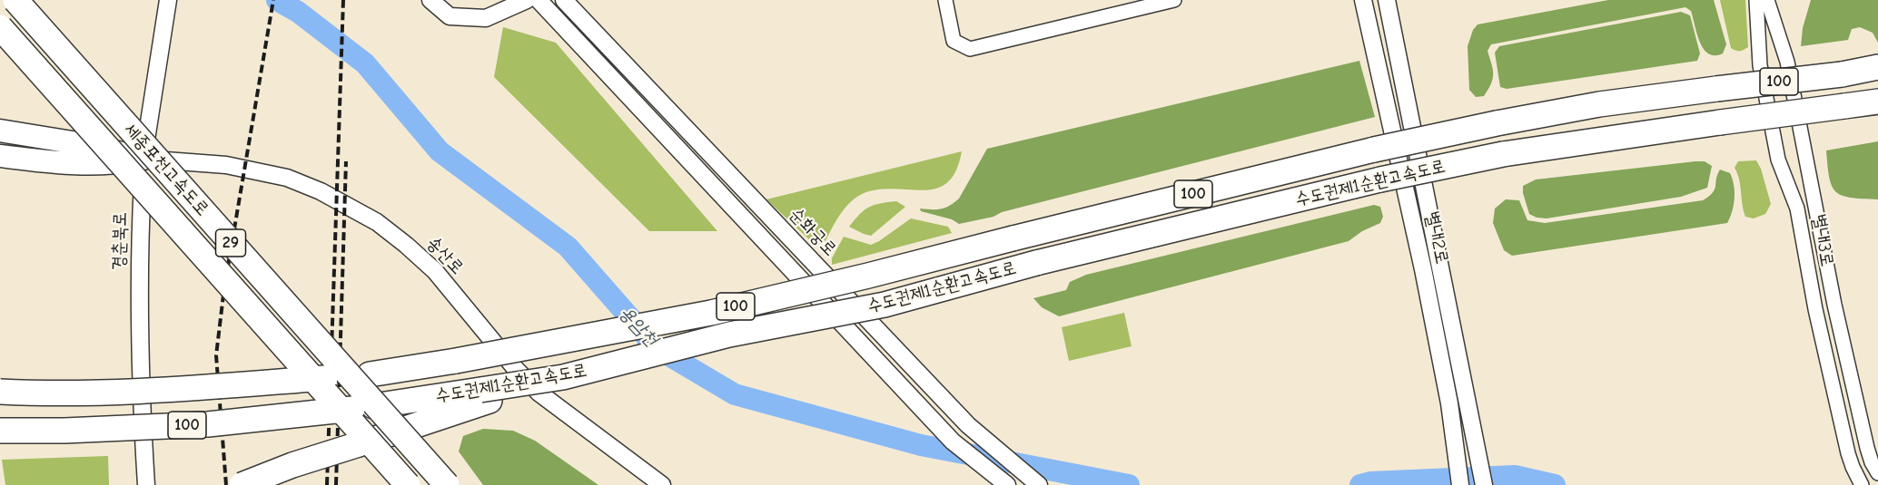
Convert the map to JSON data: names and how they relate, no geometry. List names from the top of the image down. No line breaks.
{"streets":{"highway":["100","세종포천고속도로","수도권제1순환고속도로","29"],"street":["순화궁로","별내2로","별내3로","경춘북로","송산로"]},"crossings":[["경춘북로","송산로"]],"water":["용암천"]}
